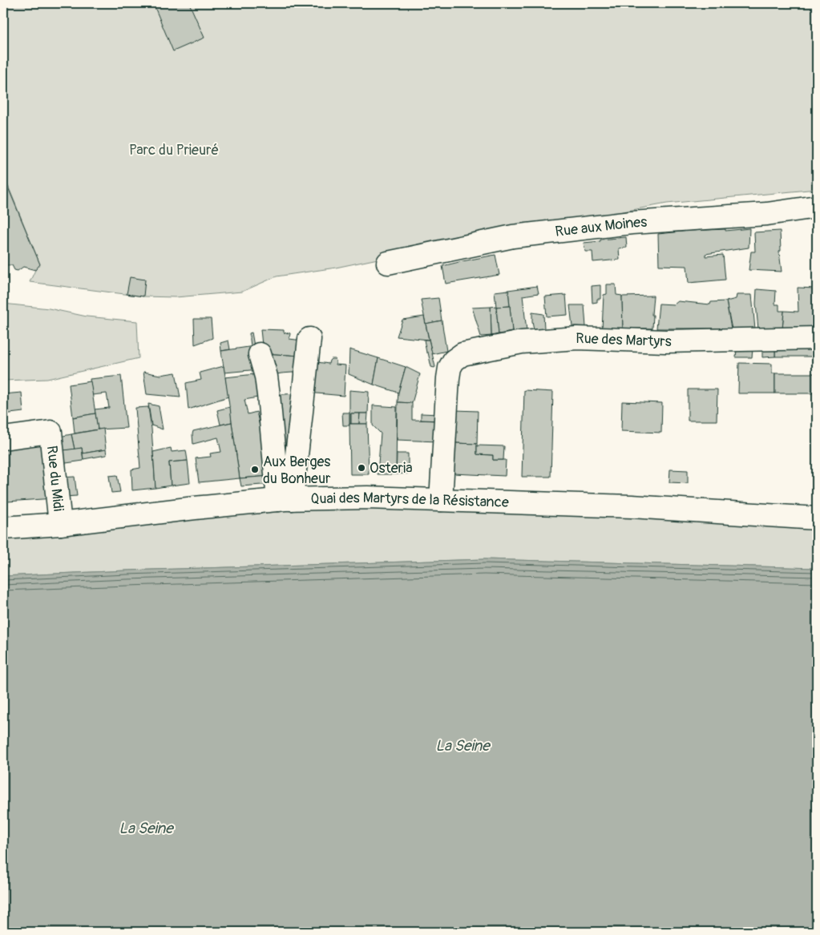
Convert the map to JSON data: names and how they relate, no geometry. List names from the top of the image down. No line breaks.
{"streets":{"street":["Rue aux Moines","Rue des Martyrs","Rue du Midi","Quai des Martyrs de la Résistance"]},"crossings":[["Rue des Martyrs","Quai des Martyrs de la Résistance"],["Rue du Midi","Quai des Martyrs de la Résistance"]],"water":["La Seine"],"parks":["Parc du Prieuré"],"places":["Osteria","Aux Berges du Bonheur"]}
